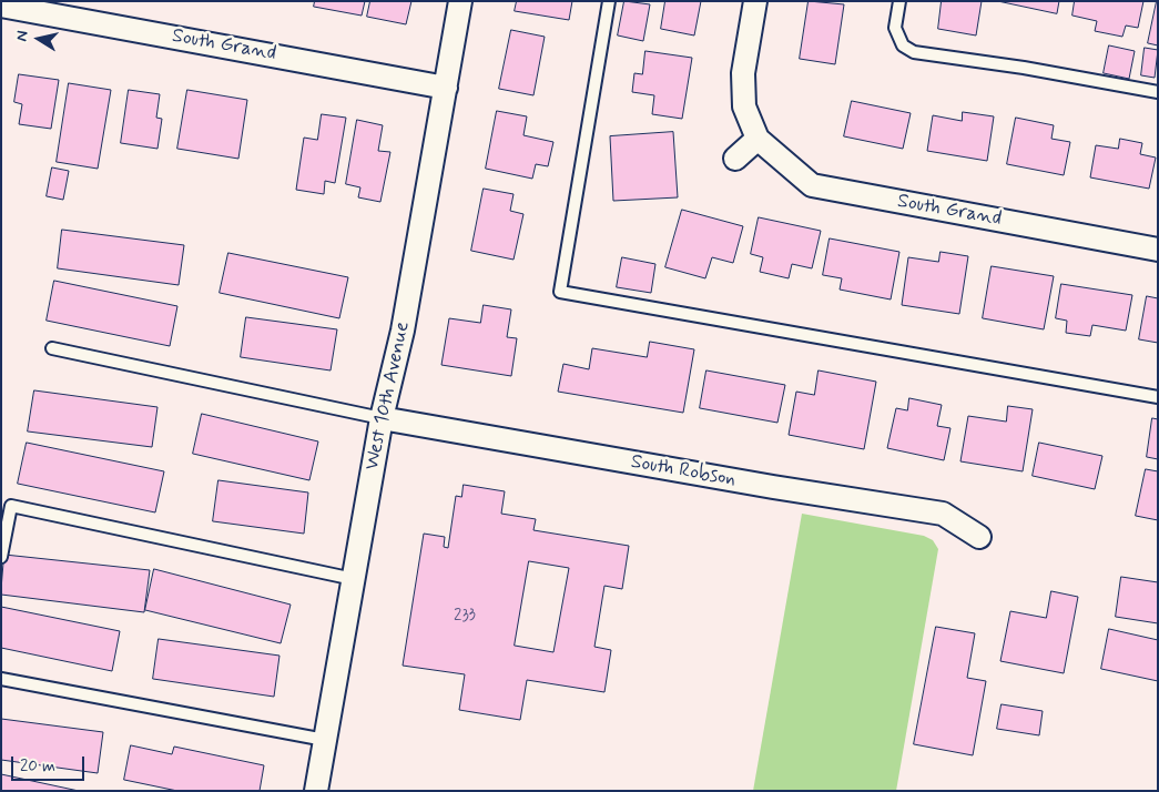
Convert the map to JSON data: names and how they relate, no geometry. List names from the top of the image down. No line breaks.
{"streets":{"street":["South Grand","West 10th Avenue","South Robson"]},"crossings":[["South Grand","West 10th Avenue"],["West 10th Avenue","South Robson"]],"house_numbers":["233"],"scale_bar":"20 m","north":"left"}
